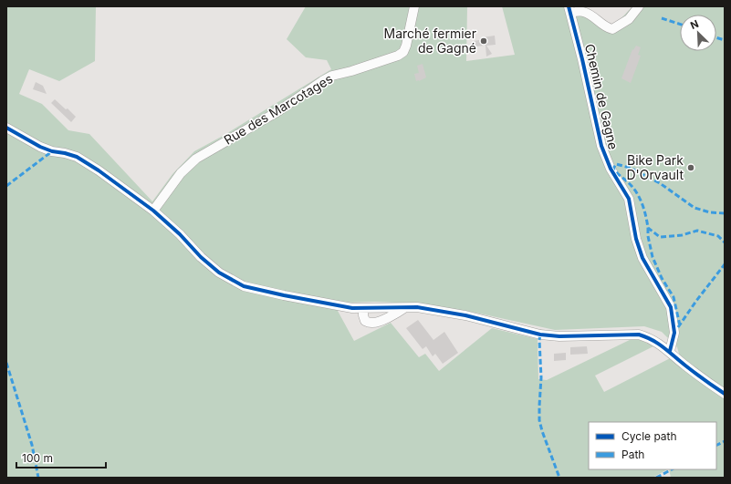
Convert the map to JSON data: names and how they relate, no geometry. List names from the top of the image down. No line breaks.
{"streets":{"street":["Chemin de Gagne","Rue des Marcotages"]},"places":["Marché fermier de Gagné","Bike Park D'Orvault"],"legend":["Cycle path","Path"],"scale_bar":"100 m","north":"top left"}
